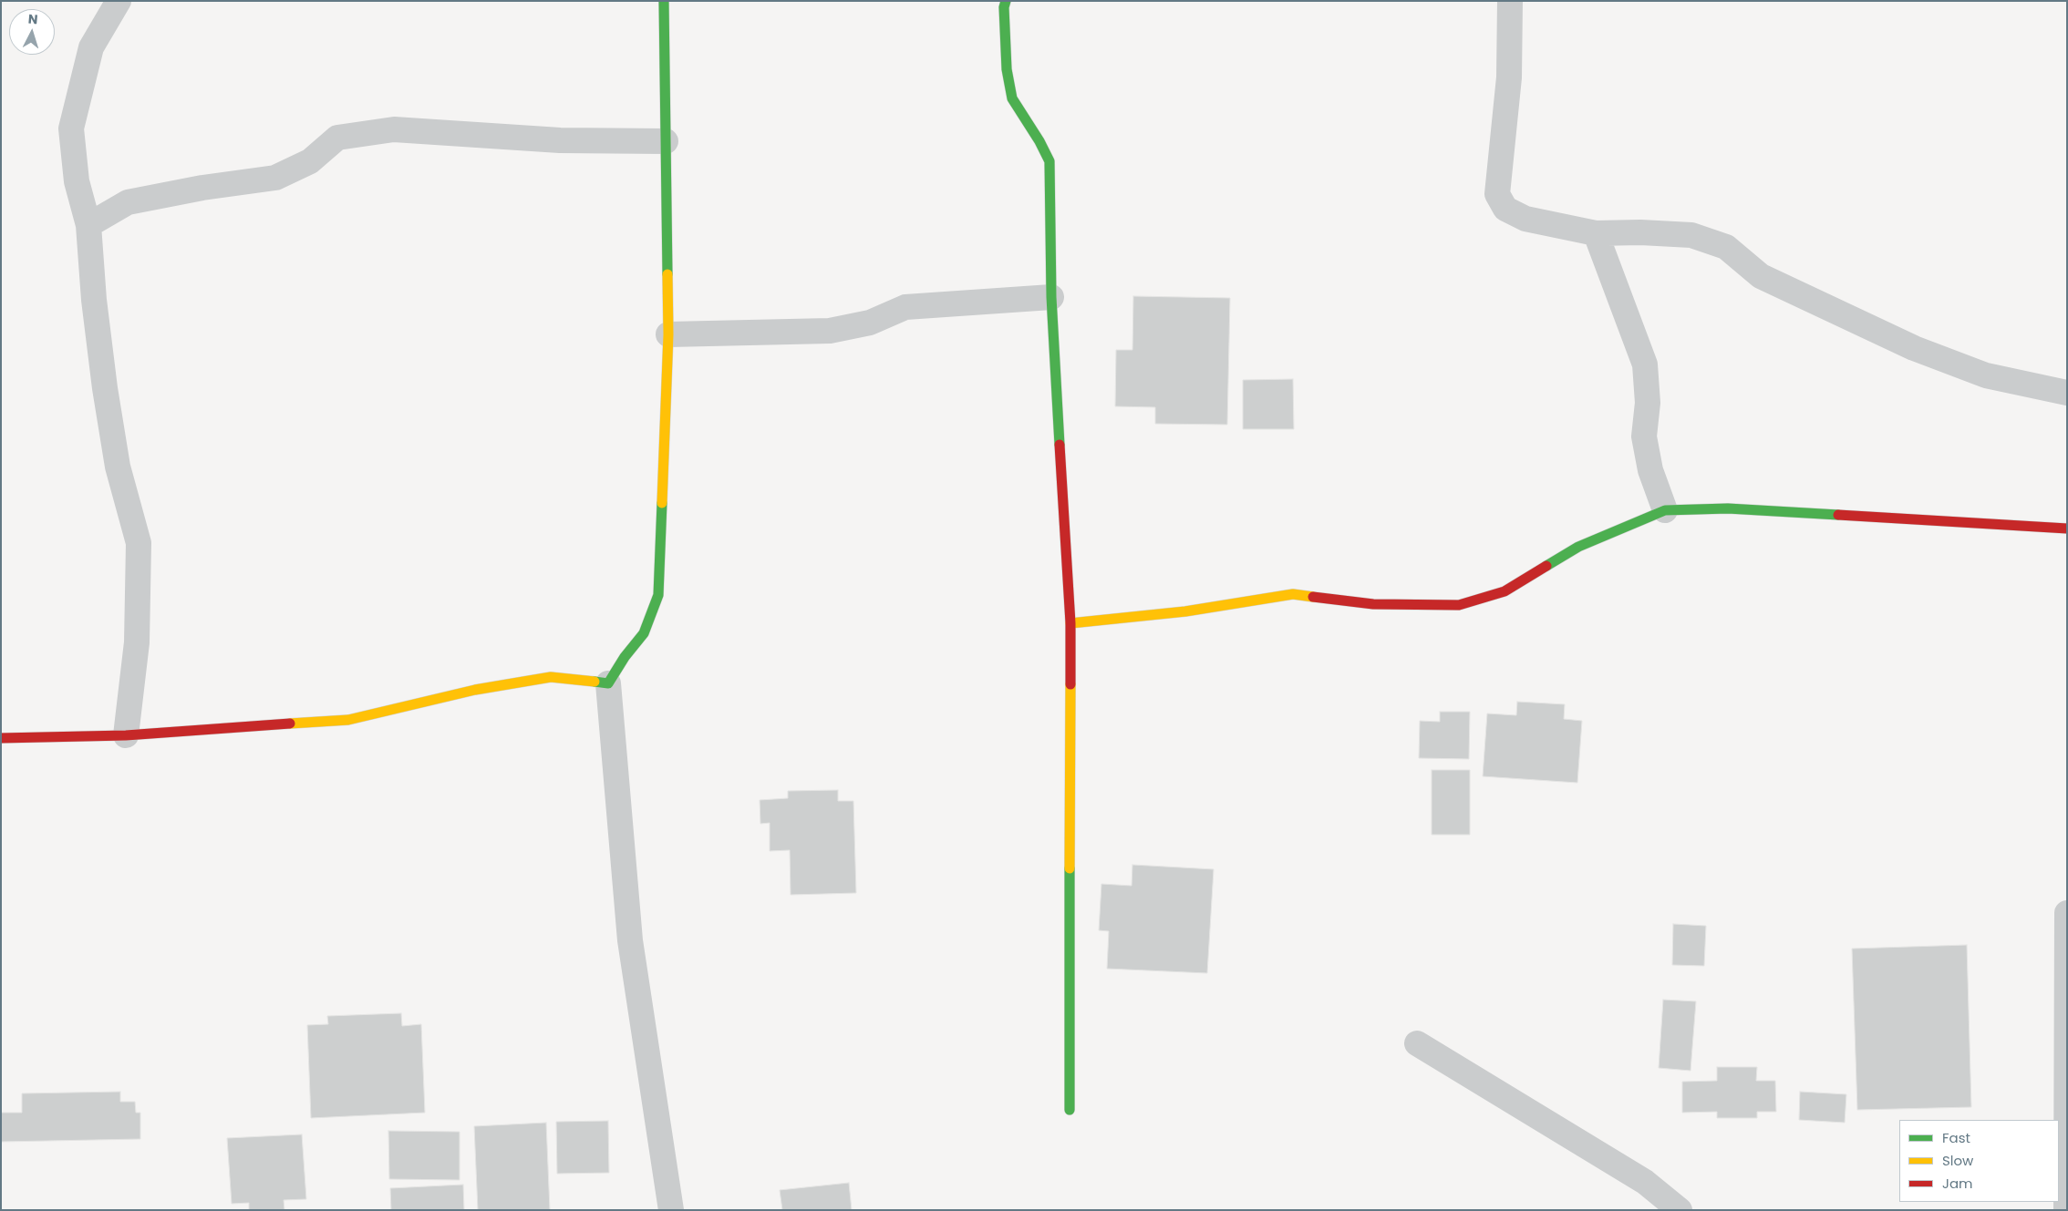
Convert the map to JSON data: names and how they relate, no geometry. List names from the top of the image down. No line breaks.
{"legend":["Fast","Slow","Jam"],"north":"top"}
